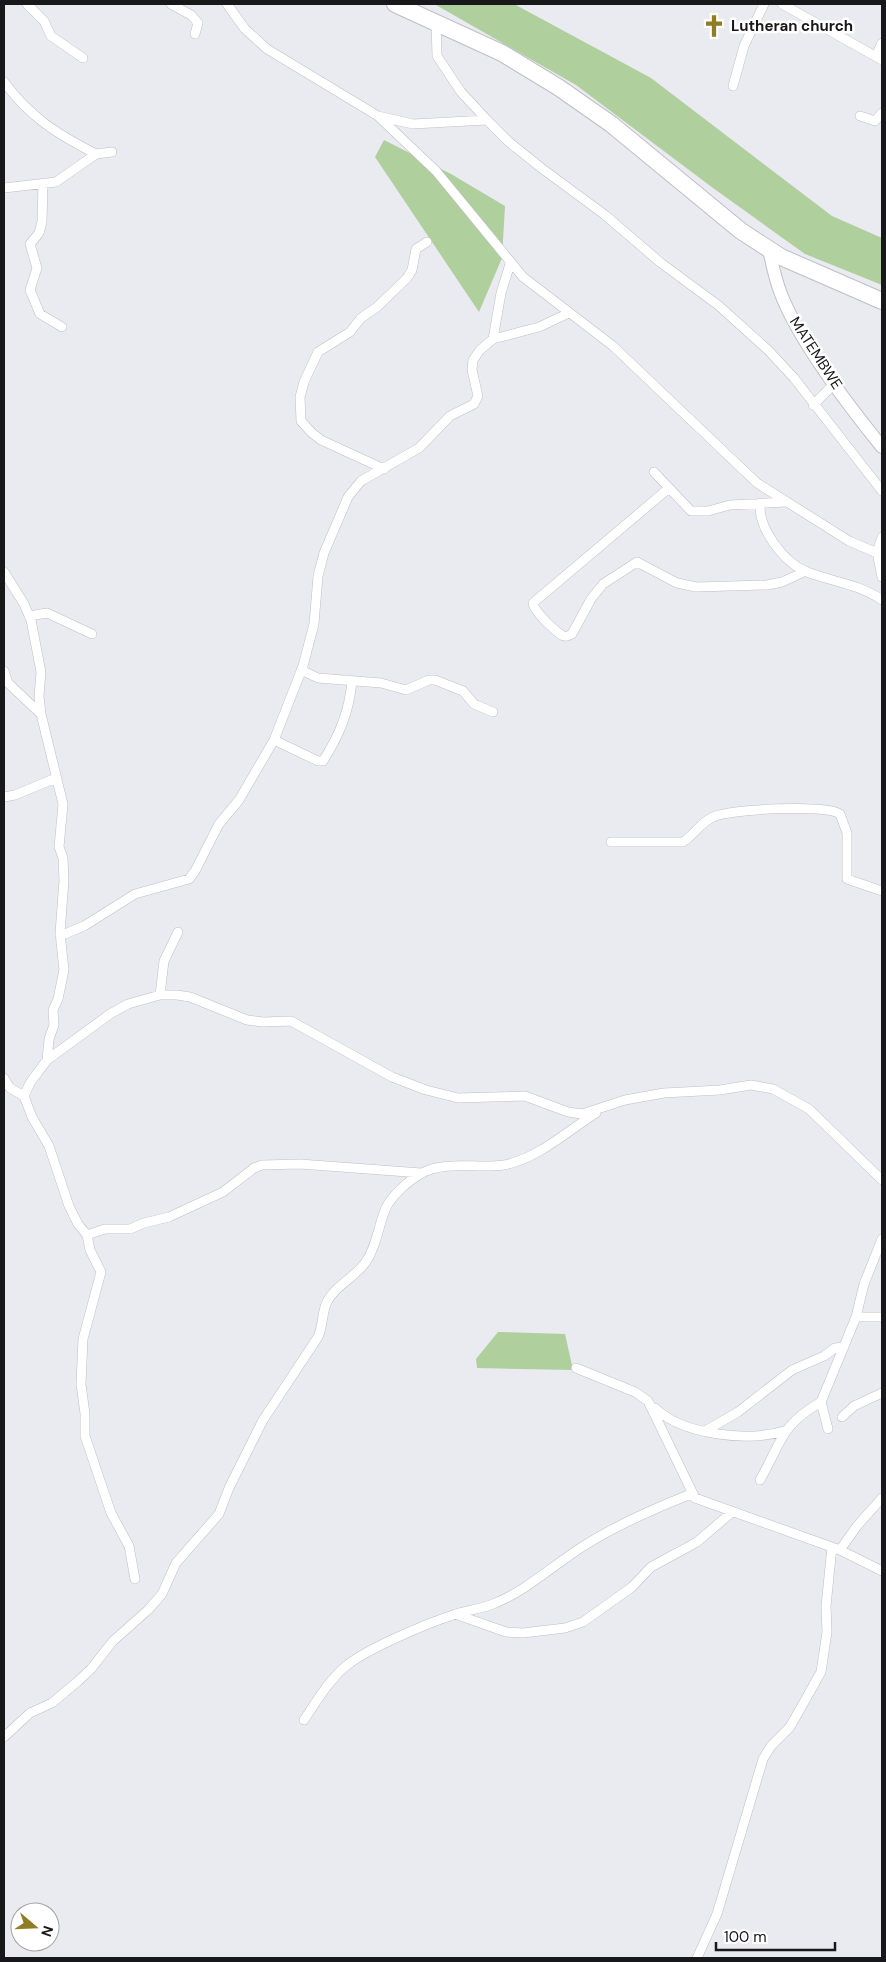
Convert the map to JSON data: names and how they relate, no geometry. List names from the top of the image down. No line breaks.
{"streets":{"main road":["MATEMBWE"]},"places":{"church":["Lutheran church"]},"scale_bar":"100 m","north":"right"}
